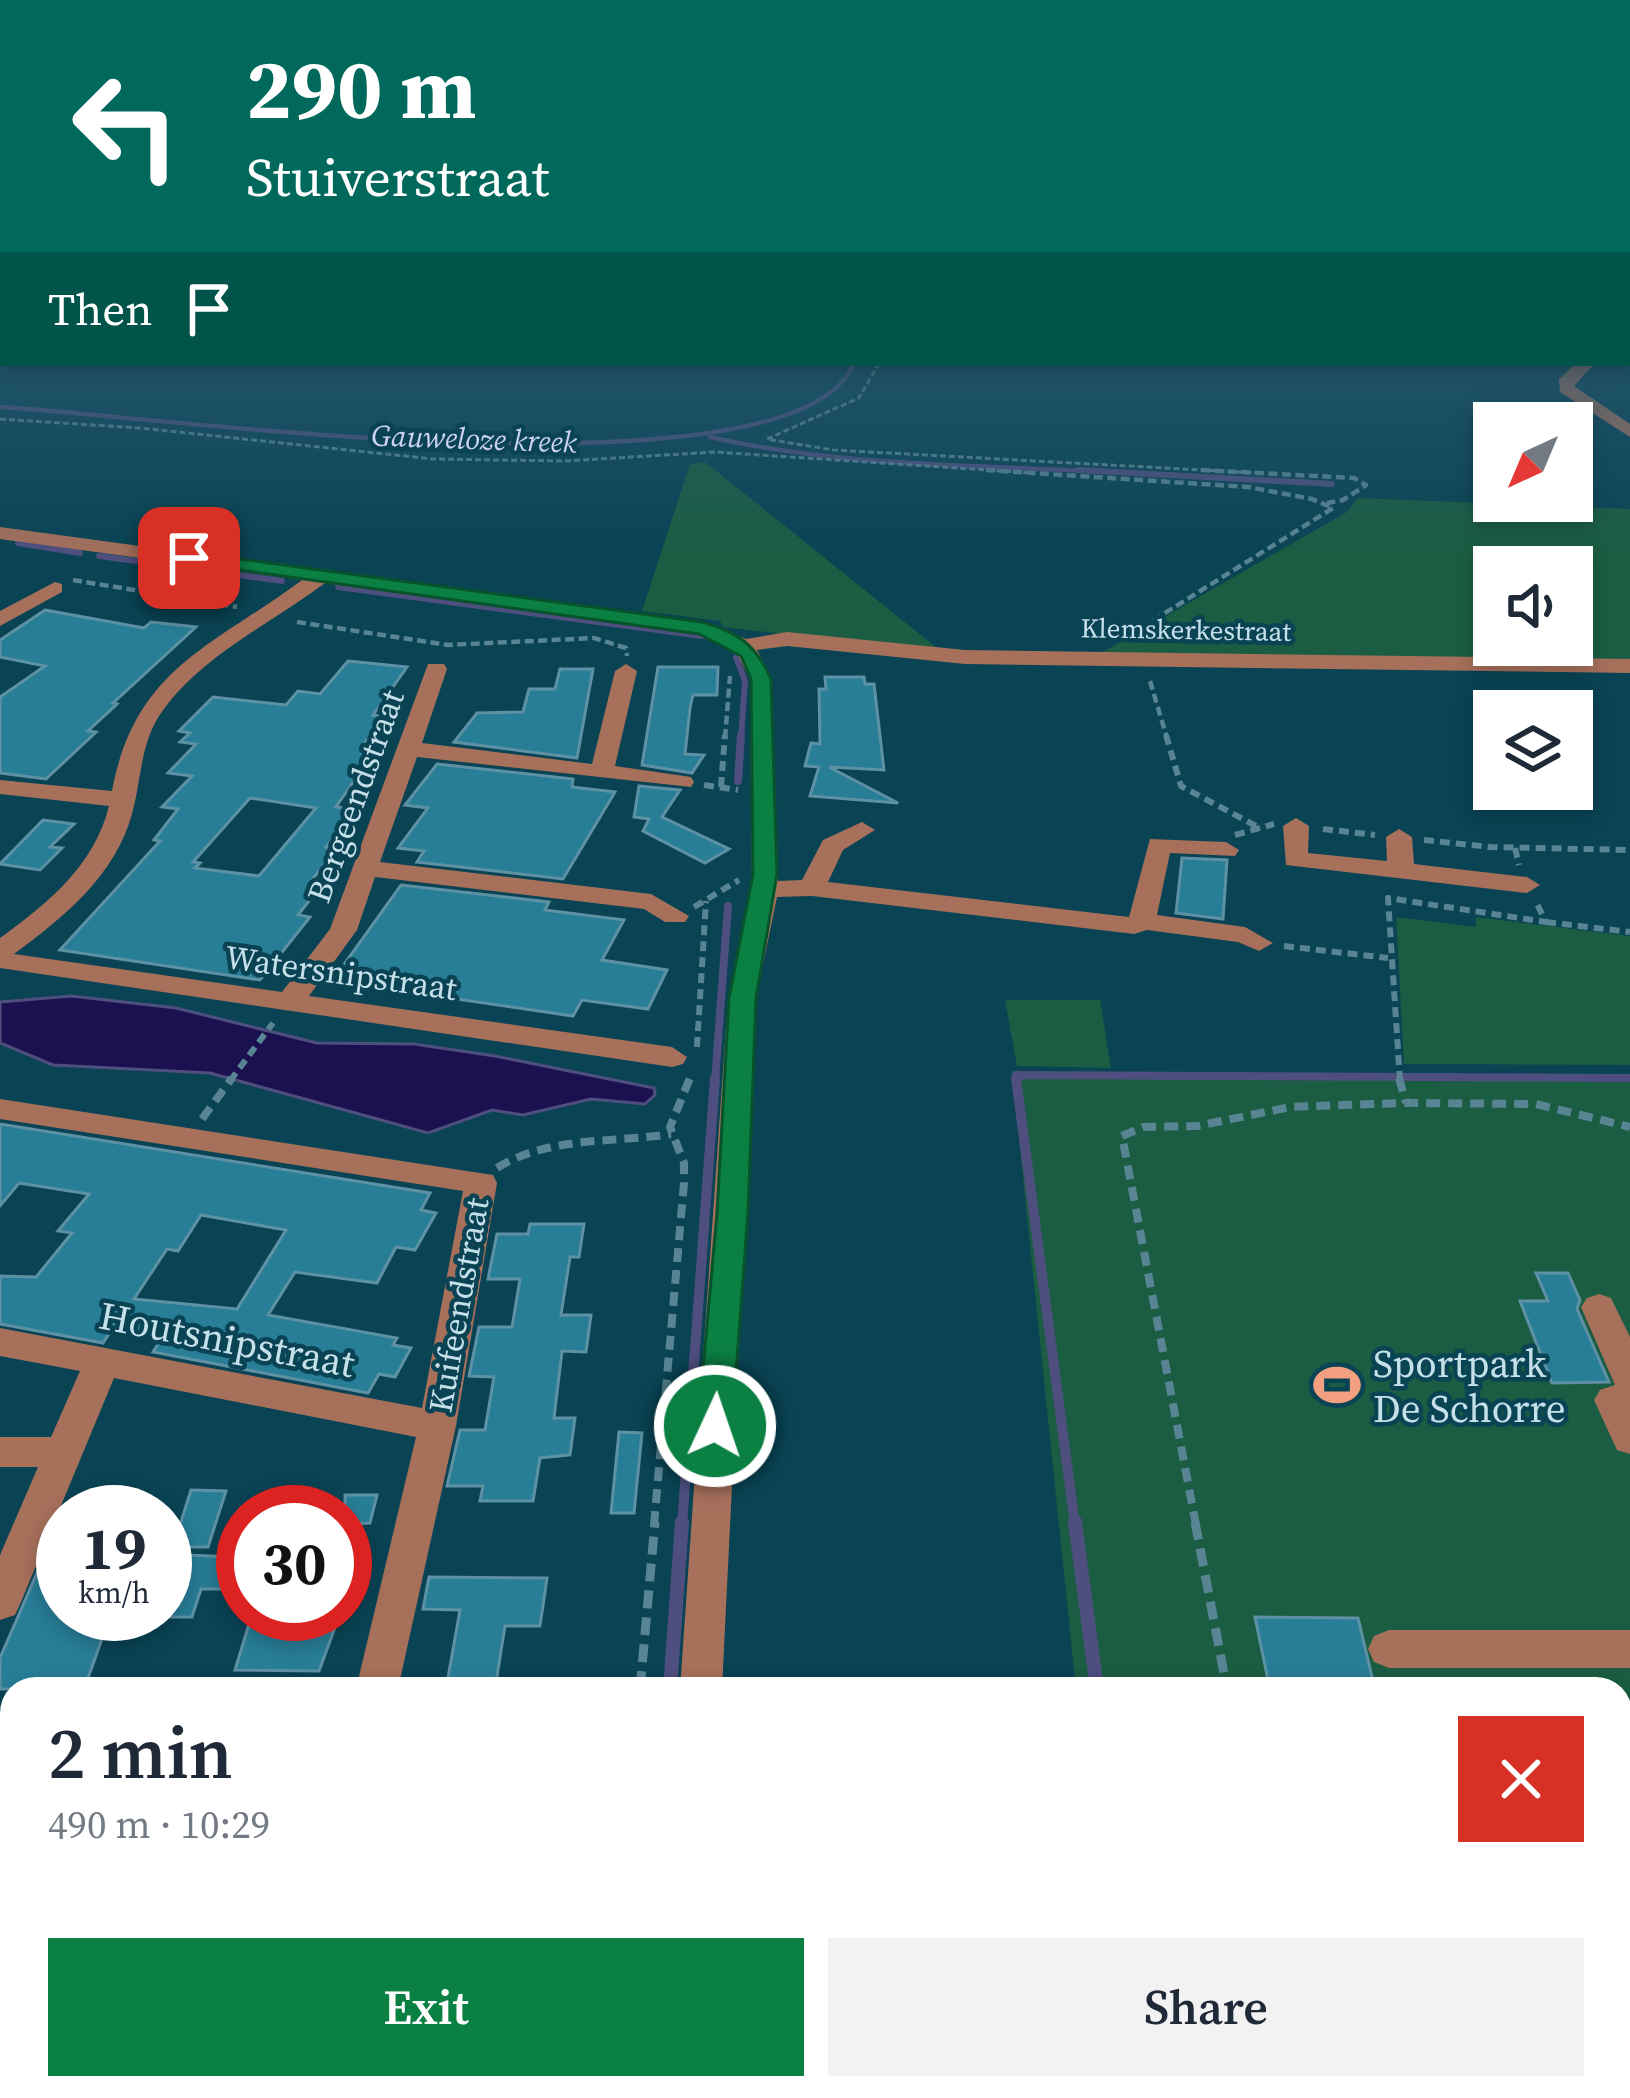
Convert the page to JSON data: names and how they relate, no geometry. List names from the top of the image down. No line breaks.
{"streets":{"street":["Klemskerkestraat","Bergeendstraat","Watersnipstraat","Kuifeendstraat","Houtsnipstraat"]},"crossings":[["Bergeendstraat","Watersnipstraat"],["Kuifeendstraat","Houtsnipstraat"]],"water":["Gauweloze kreek"],"places":{"sports":["Sportpark De Schorre"]},"north":"bottom left","page":{"turn":["290 m","Stuiverstraat"],"then":"Then","speed":"19 km/h","limit":"30","heading":["2 min","490 m · 10:29"],"buttons":["Exit","Share"]}}
